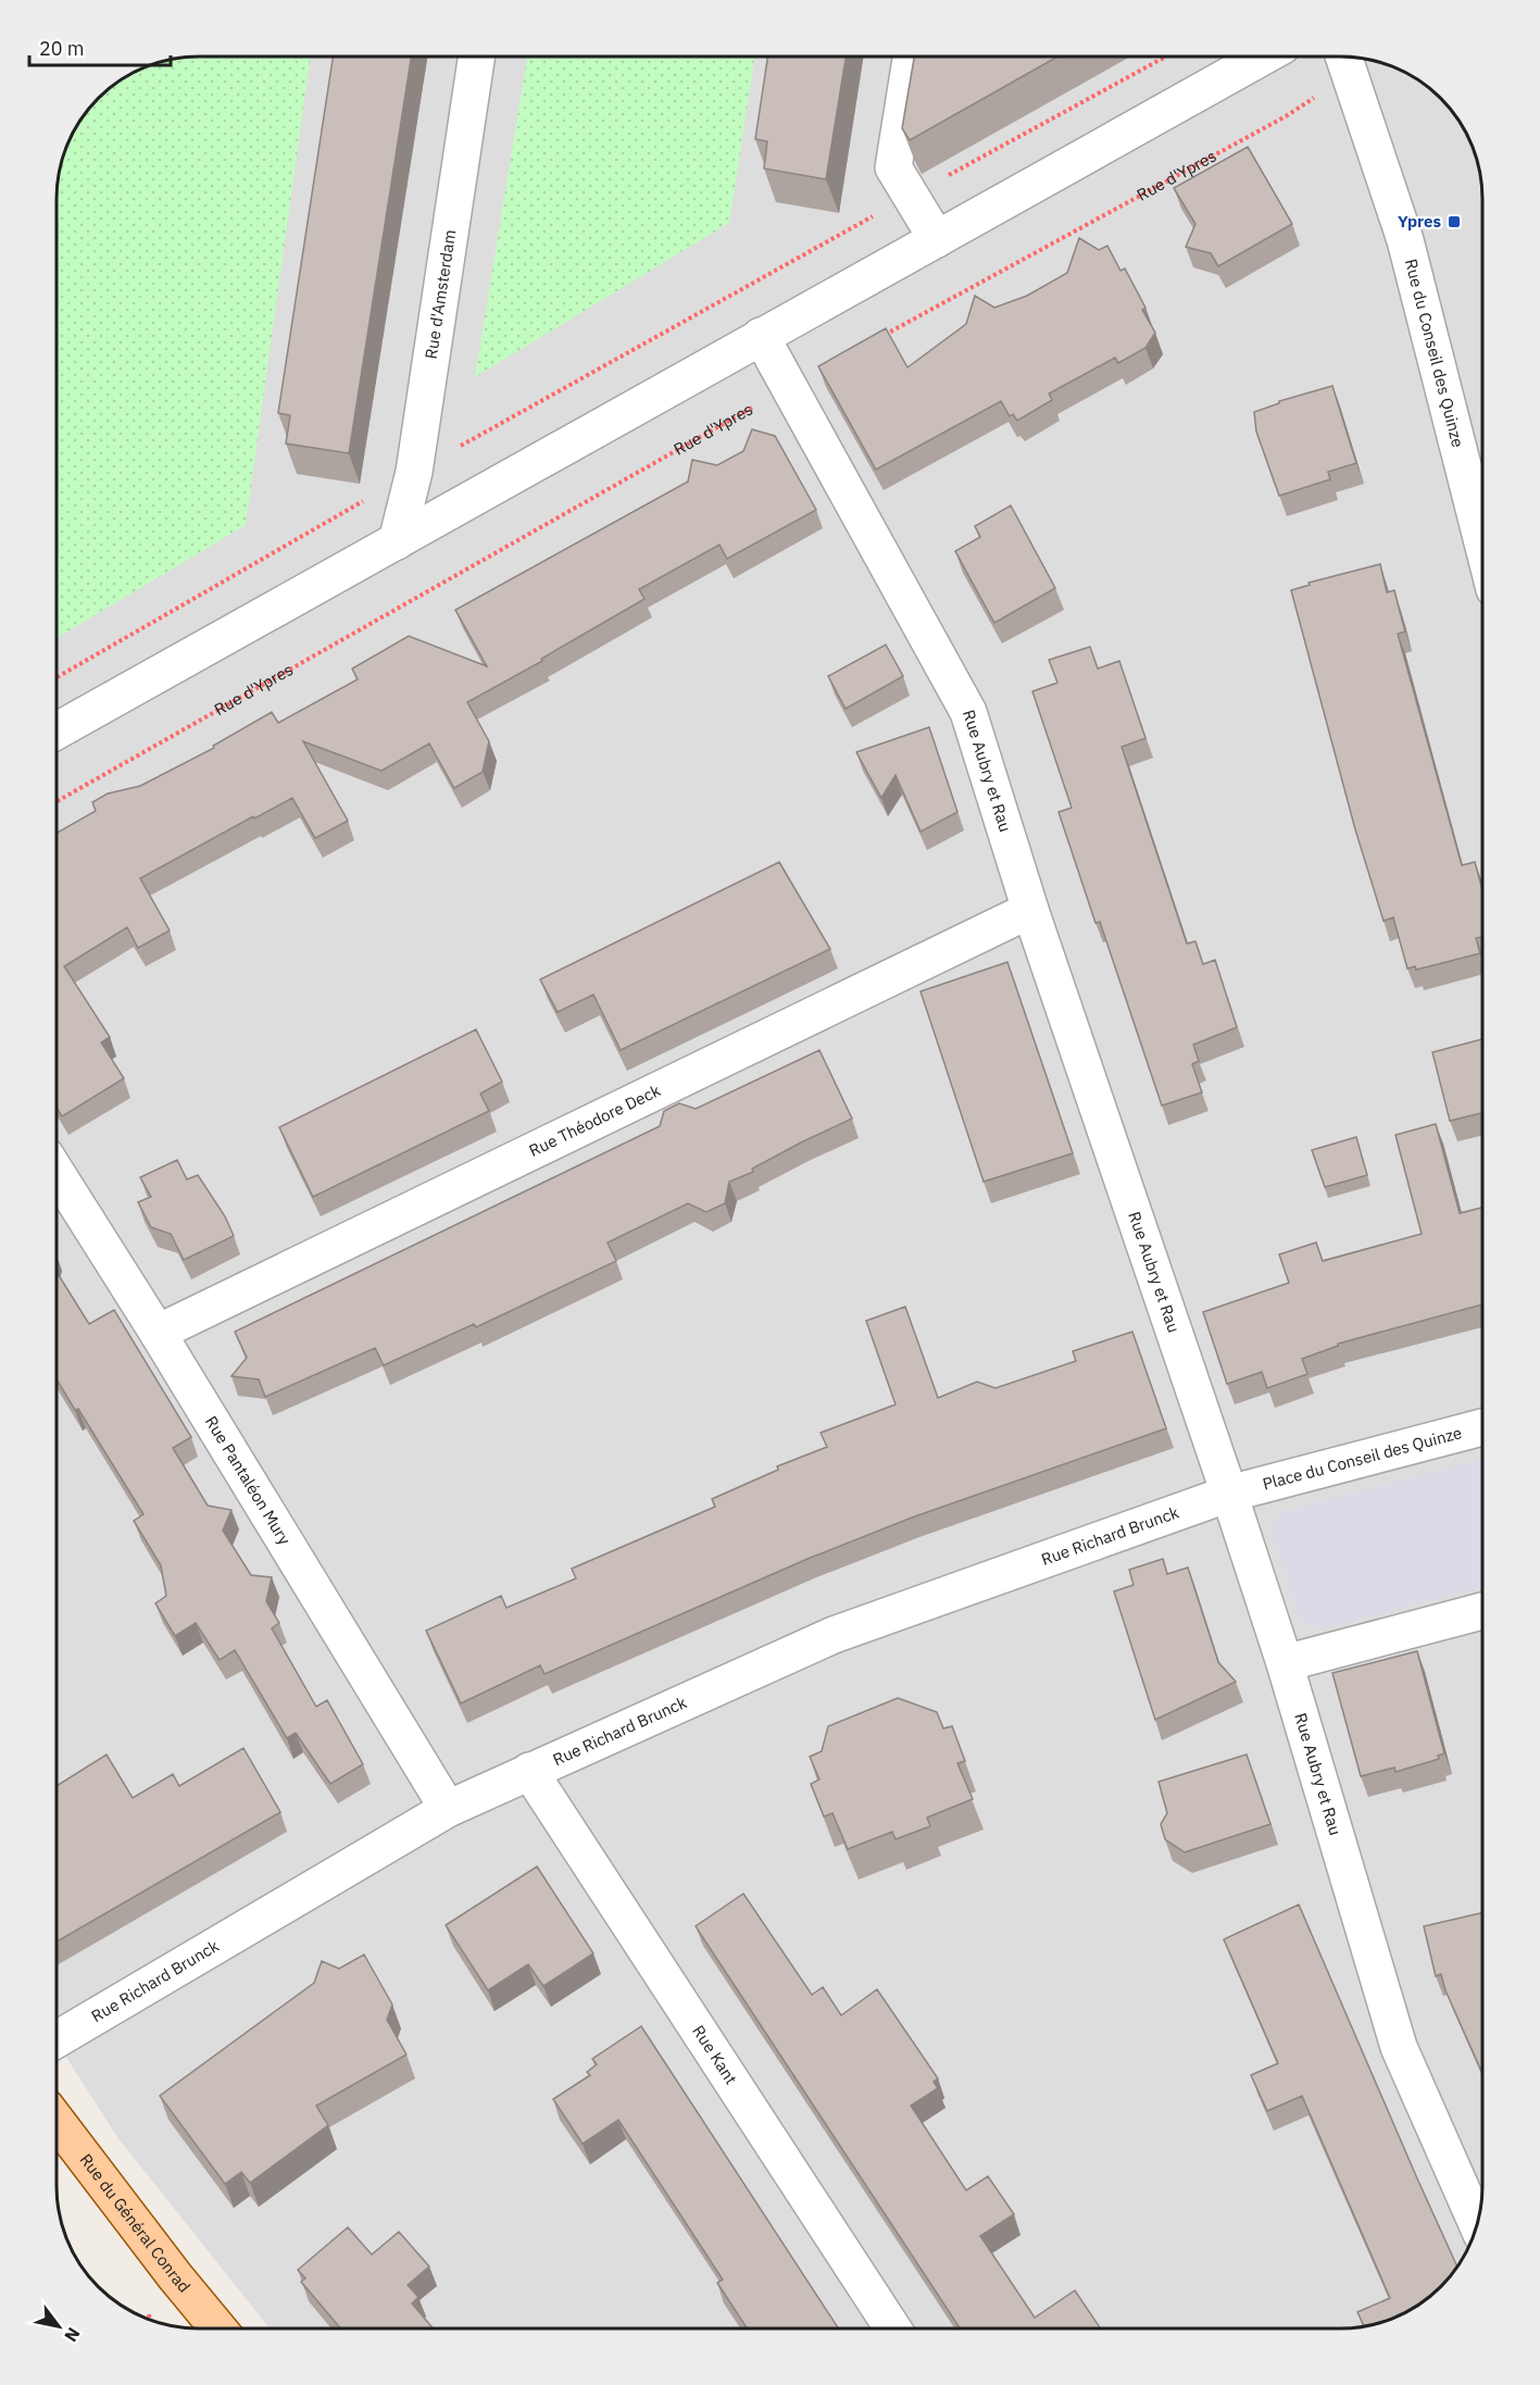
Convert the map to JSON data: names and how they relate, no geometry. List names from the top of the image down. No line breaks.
{"streets":{"main road":["Rue du Général Conrad"],"street":["Rue d'Amsterdam","Rue du Conseil des Quinze","Rue Aubry et Rau","Rue Théodore Deck","Place du Conseil des Quinze","Rue Pantaléon Mury","Rue Richard Brunck","Rue Kant"],"path":["Rue d'Ypres"]},"crossings":[["Rue d'Ypres","Rue du Conseil des Quinze"],["Rue d'Ypres","Rue Aubry et Rau"],["Rue Aubry et Rau","Rue Théodore Deck"],["Rue Aubry et Rau","Place du Conseil des Quinze"],["Rue Aubry et Rau","Rue Richard Brunck"],["Rue Théodore Deck","Rue Pantaléon Mury"],["Place du Conseil des Quinze","Rue Richard Brunck"],["Rue Pantaléon Mury","Rue Richard Brunck"],["Rue Richard Brunck","Rue Kant"]],"places":{"transit":["Ypres"]},"scale_bar":"20 m","north":"bottom right"}
